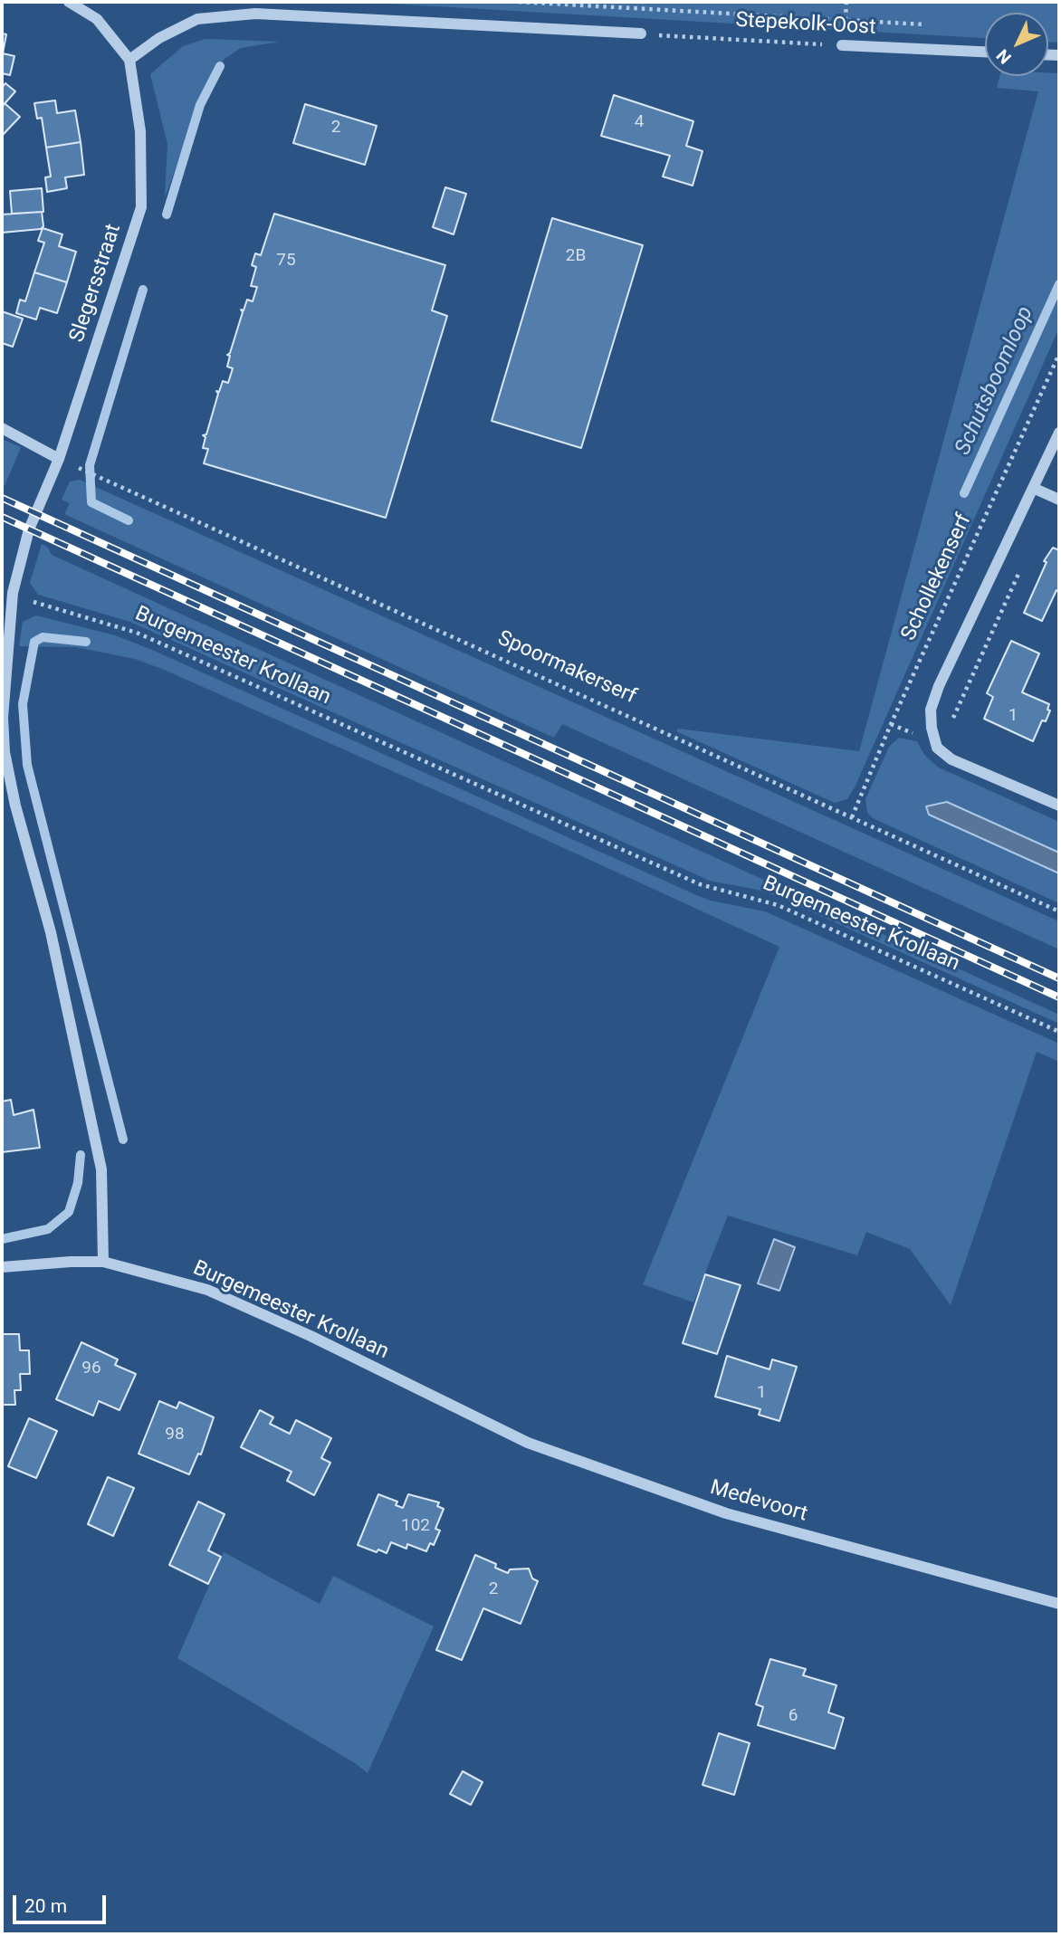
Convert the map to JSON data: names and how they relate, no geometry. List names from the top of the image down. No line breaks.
{"streets":{"street":["Stepekolk-Oost","Slegersstraat","Burgemeester Krollaan","Medevoort"],"path":["Schollekenserf","Spoormakerserf"]},"crossings":[["Slegersstraat","Burgemeester Krollaan"],["Slegersstraat","Spoormakerserf"],["Schollekenserf","Spoormakerserf"],["Burgemeester Krollaan","Medevoort"]],"water":["Schutsboomloop"],"house_numbers":["4","2","2B","75","1","96","1","98","102","2","6"],"scale_bar":"20 m","north":"bottom left"}
